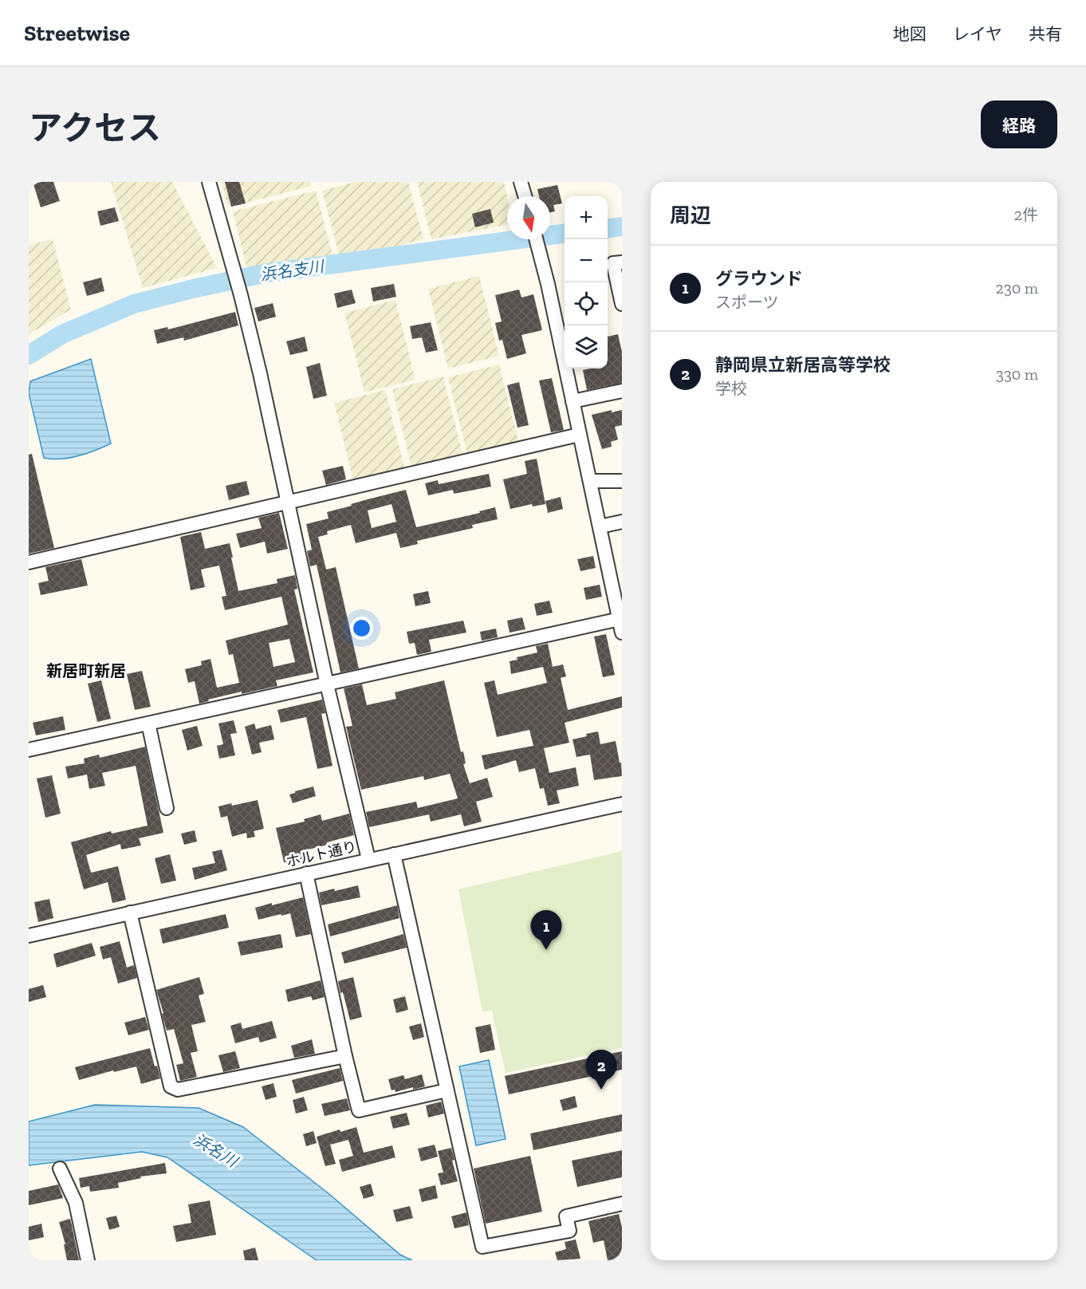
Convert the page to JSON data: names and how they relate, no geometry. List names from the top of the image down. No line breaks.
{"streets":{"street":["ホルト通り"]},"districts":["新居町新居"],"water":["浜名支川","浜名川"],"north":"bottom","page":{"header":"Streetwise","nav":["地図","レイヤ","共有"],"title":"アクセス","buttons":"経路","heading":["周辺","2件"],"map_buttons":["+","−"],"list":[{"mark":"1","name":"グラウンド","note":"スポーツ","value":"230 m"},{"mark":"2","name":"静岡県立新居高等学校","note":"学校","value":"330 m"}],"pins":["1","2"]}}
